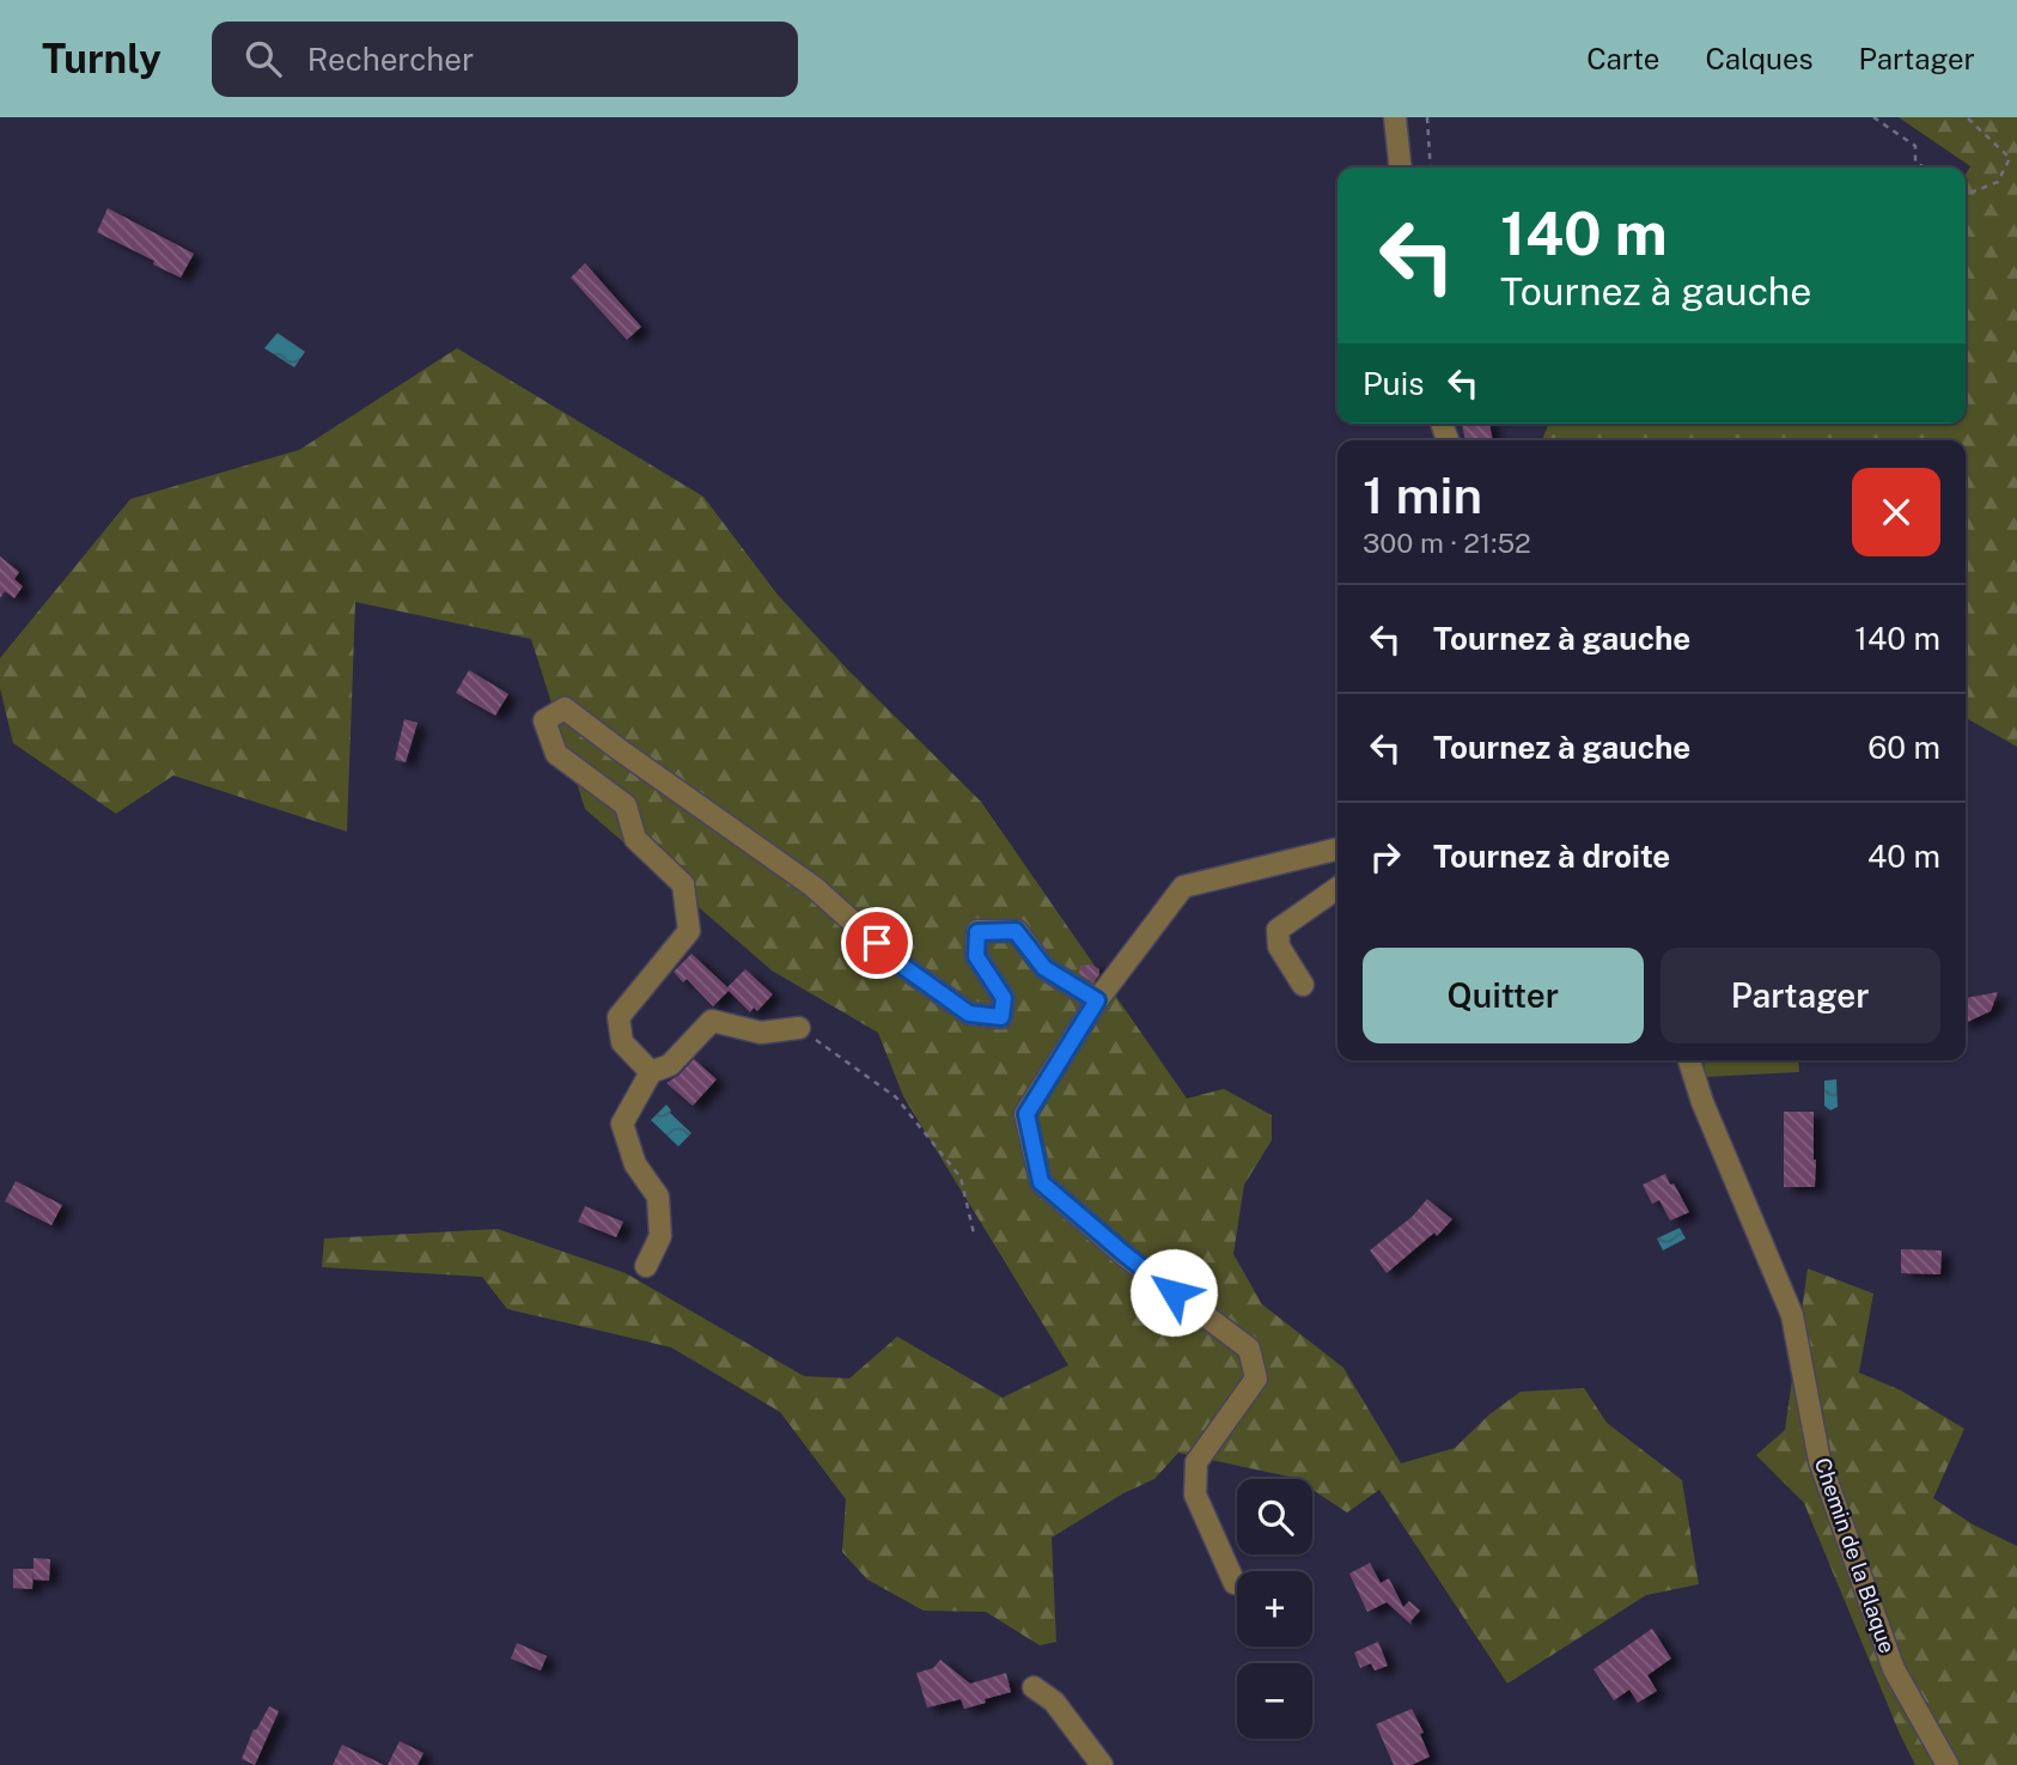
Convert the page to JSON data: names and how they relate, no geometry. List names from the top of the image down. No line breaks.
{"streets":{"street":["Chemin de la Blaque"]},"page":{"header":"Turnly","search":"Rechercher","nav":["Carte","Calques","Partager"],"turn":["140 m","Tournez à gauche"],"then":"Puis","heading":["1 min","300 m · 21:52"],"list":[{"name":"Tournez à gauche","value":"140 m"},{"name":"Tournez à gauche","value":"60 m"},{"name":"Tournez à droite","value":"40 m"}],"buttons":["Quitter","Partager"],"map_buttons":["+","−"]}}
